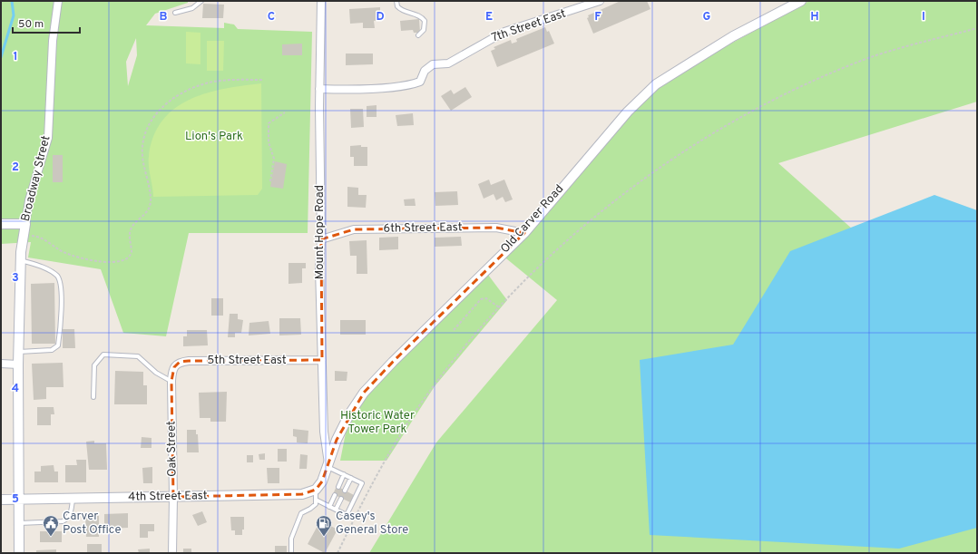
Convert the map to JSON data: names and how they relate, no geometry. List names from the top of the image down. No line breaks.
{"streets":{"street":["7th Street East","Broadway Street","Old Carver Road","6th Street East","Mount Hope Road","5th Street East","Oak Street","4th Street East"]},"crossings":[["7th Street East","Mount Hope Road"],["Broadway Street","4th Street East"],["Old Carver Road","6th Street East"],["Old Carver Road","Mount Hope Road"],["Old Carver Road","4th Street East"],["6th Street East","Mount Hope Road"],["Mount Hope Road","5th Street East"],["5th Street East","Oak Street"],["Oak Street","4th Street East"]],"parks":["Lion's Park","Historic Water Tower Park"],"places":{"public building":["Carver Post Office"],"fuel station":["Casey's General Store"]},"scale_bar":"50 m","grid":{"columns":["B","C","D","E","F","G","H","I"],"rows":["1","2","3","4","5"]}}
